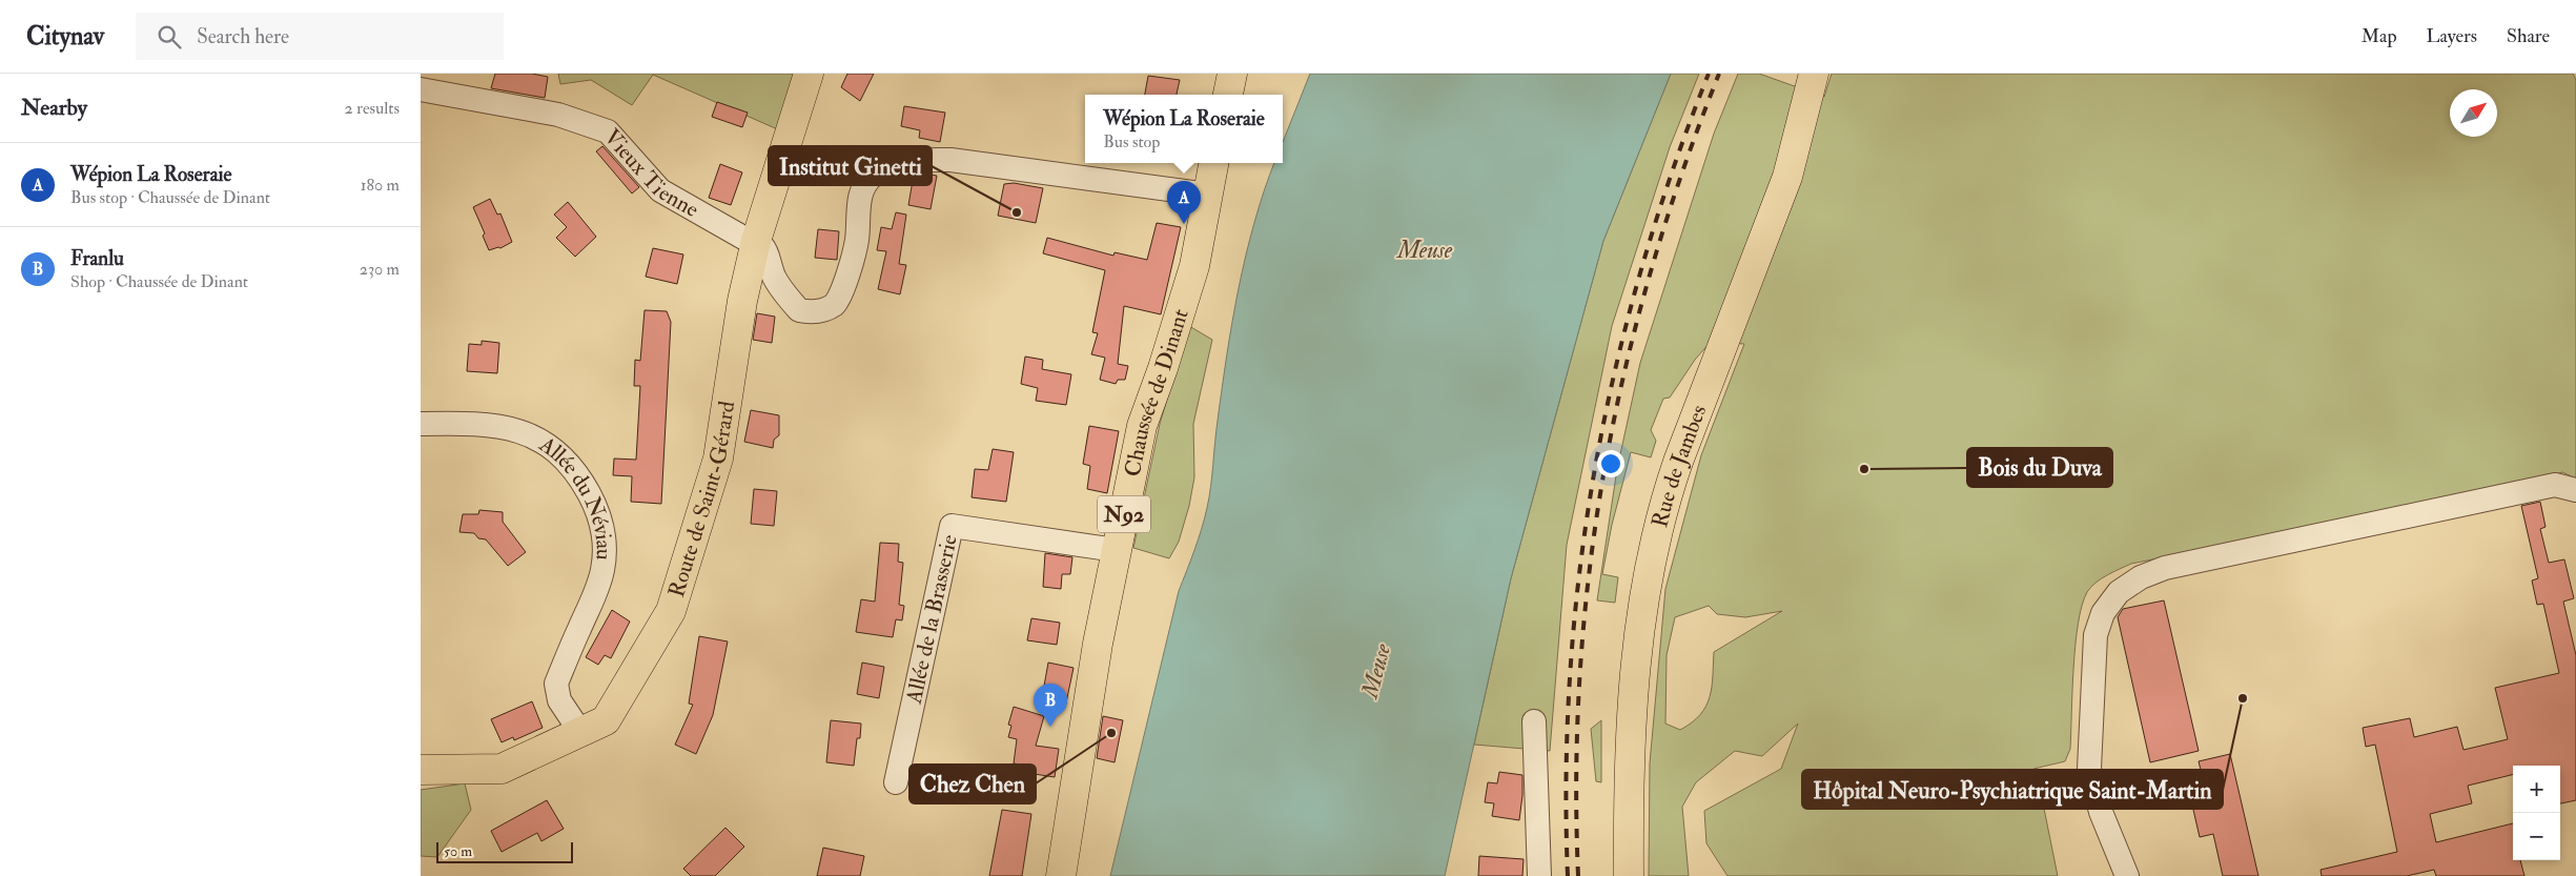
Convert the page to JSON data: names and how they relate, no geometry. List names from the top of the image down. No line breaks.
{"streets":{"main road":["Chaussée de Dinant","Rue de Jambes","Route de Saint-Gérard","N92"],"street":["Vieux Tienne","Allée du Néviau","Allée de la Brasserie"]},"crossings":[["Vieux Tienne","Route de Saint-Gérard"],["Chaussée de Dinant","Allée de la Brasserie"],["Route de Saint-Gérard","Allée du Néviau"]],"water":["Meuse"],"places":["Institut Ginetti","Bois du Duva","Hôpital Neuro-Psychiatrique Saint-Martin","Chez Chen"],"scale_bar":"50 m","north":"top right","page":{"header":"Citynav","search":"Search here","nav":["Map","Layers","Share"],"heading":["Nearby","2 results"],"popup":["Wépion La Roseraie","Bus stop"],"list":[{"mark":"A","name":"Wépion La Roseraie","note":"Bus stop · Chaussée de Dinant","value":"180 m"},{"mark":"B","name":"Franlu","note":"Shop · Chaussée de Dinant","value":"230 m"}],"pins":["A","B"],"map_buttons":["+","−"],"scale":"50 m"}}
